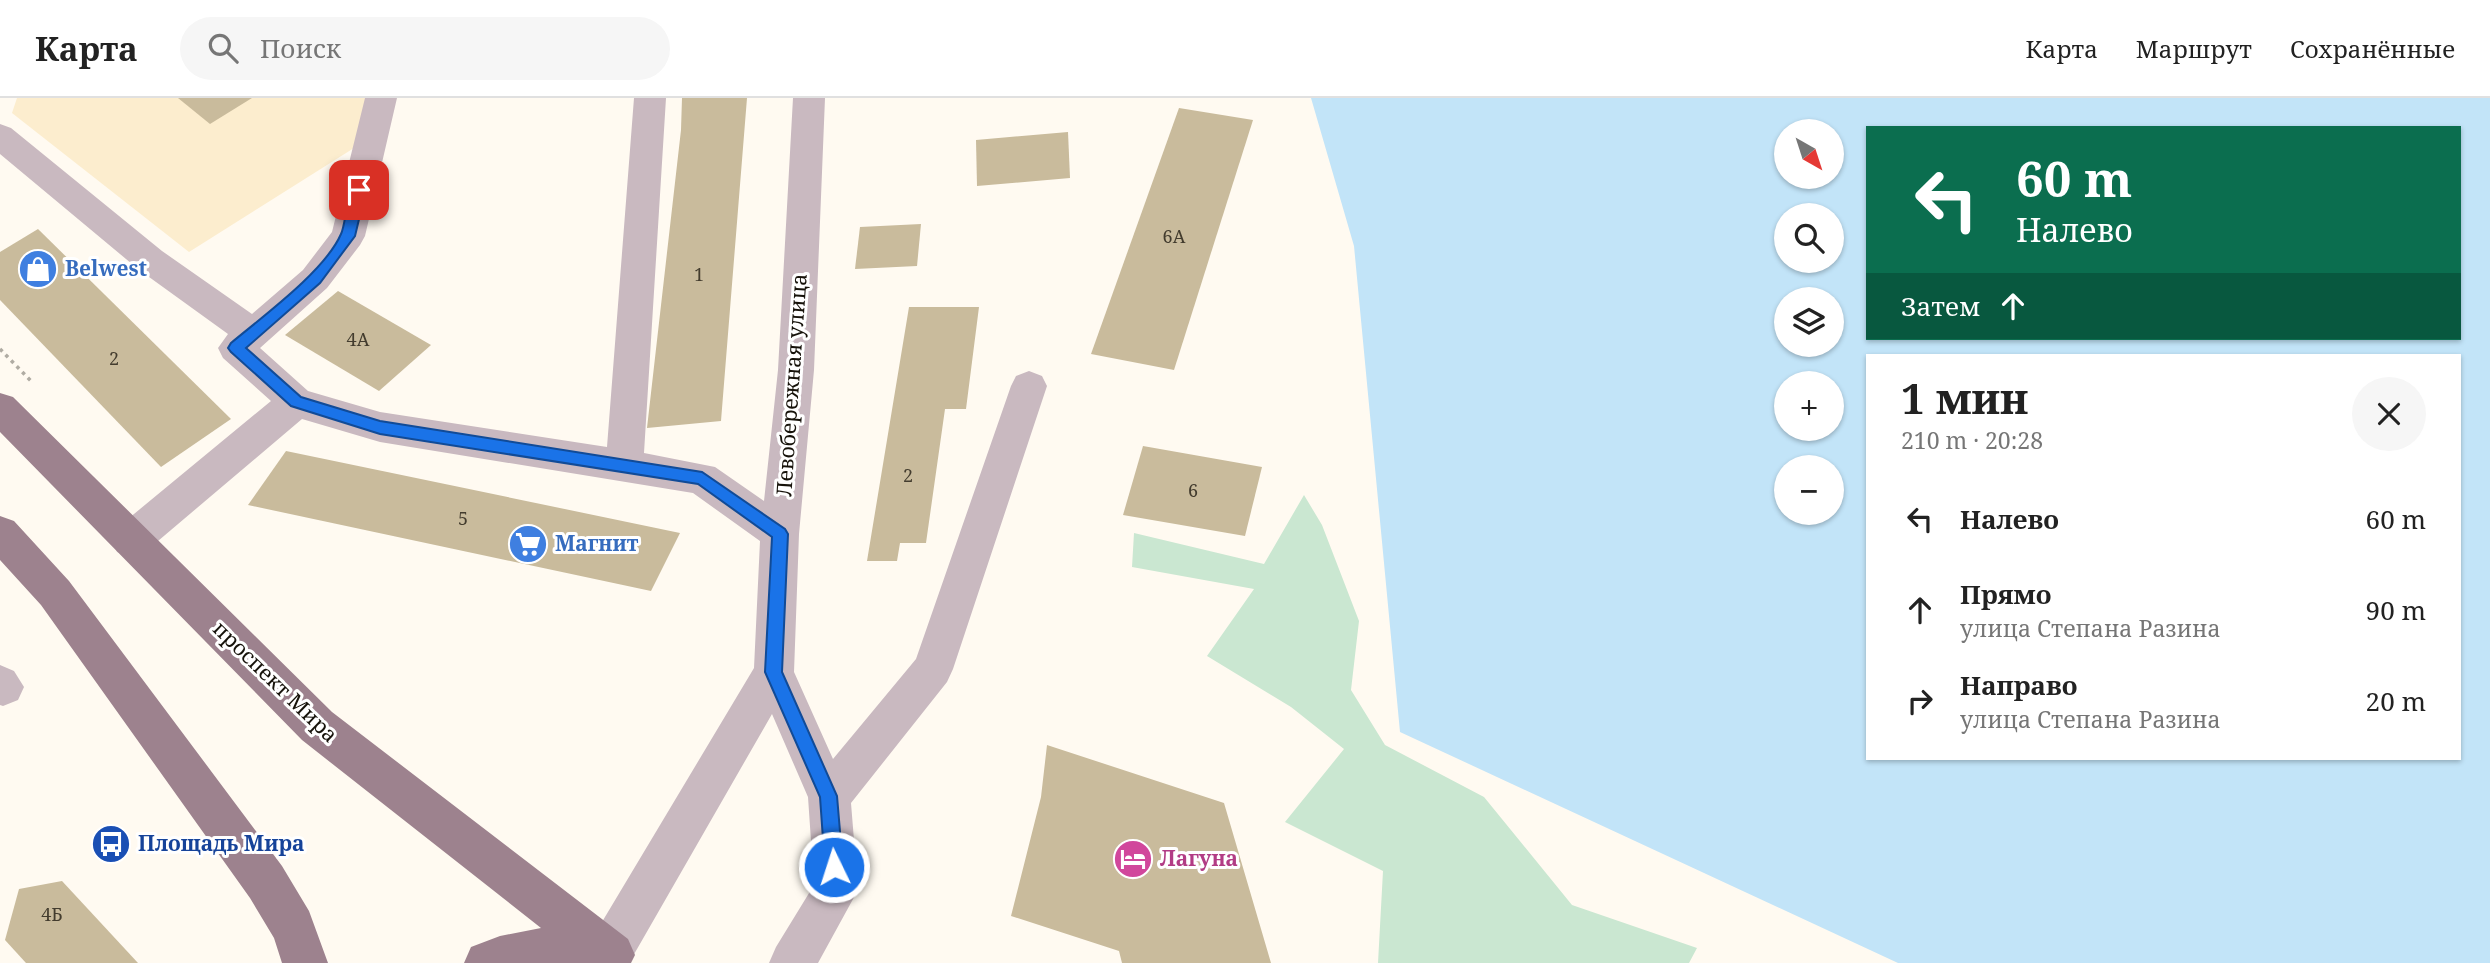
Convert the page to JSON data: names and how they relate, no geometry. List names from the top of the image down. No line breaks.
{"streets":{"main road":["проспект Мира"],"street":["Левобережная улица"]},"crossings":[["Левобережная улица","проспект Мира"]],"places":{"shop":["Belwest"],"supermarket":["Магнит"],"bus stop":["Площадь Мира"],"hotel":["Лагуна"]},"house_numbers":["6А","1","4А","2","2","6","5","4Б"],"north":"bottom right","page":{"header":"Карта","search":"Поиск","nav":["Карта","Маршрут","Сохранённые"],"map_buttons":["+","−"],"turn":["60 m","Налево"],"then":"Затем","heading":["1 мин","210 m · 20:28"],"list":[{"name":"Налево","value":"60 m"},{"name":"Прямо","note":"улица Степана Разина","value":"90 m"},{"name":"Направо","note":"улица Степана Разина","value":"20 m"}]}}
